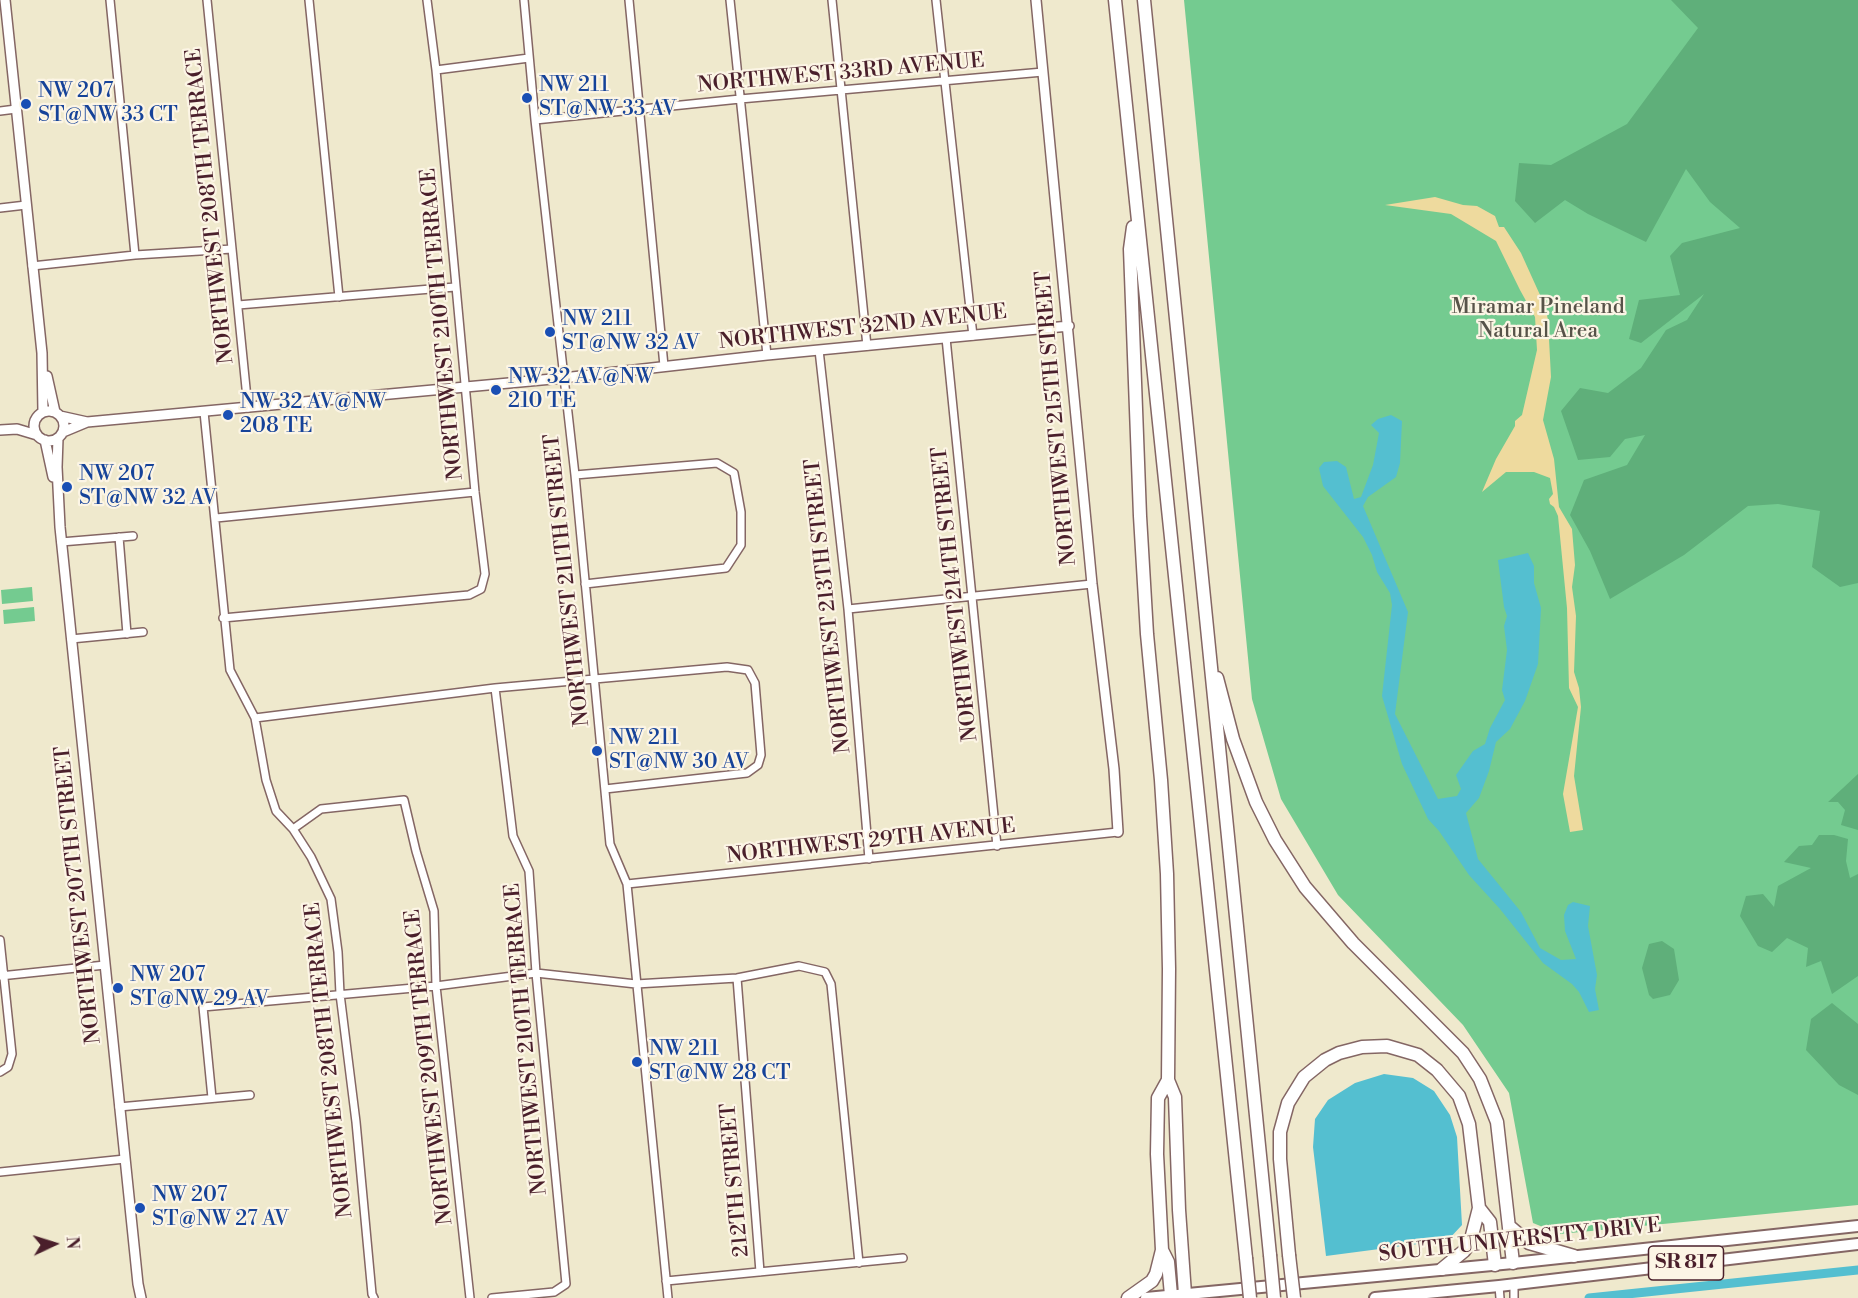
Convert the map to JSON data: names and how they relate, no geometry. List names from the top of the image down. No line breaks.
{"streets":{"main road":["SOUTH UNIVERSITY DRIVE","SR 817"],"street":["NORTHWEST 33RD AVENUE","NORTHWEST 208TH TERRACE","NORTHWEST 210TH TERRACE","NORTHWEST 32ND AVENUE","NORTHWEST 215TH STREET","NORTHWEST 211TH STREET","NORTHWEST 214TH STREET","NORTHWEST 213TH STREET","NORTHWEST 29TH AVENUE","NORTHWEST 207TH STREET","NORTHWEST 209TH TERRACE","212TH STREET"]},"crossings":[["NORTHWEST 33RD AVENUE","NORTHWEST 215TH STREET"],["NORTHWEST 33RD AVENUE","NORTHWEST 211TH STREET"],["NORTHWEST 208TH TERRACE","NORTHWEST 210TH TERRACE"],["NORTHWEST 208TH TERRACE","NORTHWEST 32ND AVENUE"],["NORTHWEST 208TH TERRACE","NORTHWEST 209TH TERRACE"],["NORTHWEST 210TH TERRACE","NORTHWEST 32ND AVENUE"],["NORTHWEST 32ND AVENUE","NORTHWEST 215TH STREET"],["NORTHWEST 32ND AVENUE","NORTHWEST 211TH STREET"],["NORTHWEST 32ND AVENUE","NORTHWEST 214TH STREET"],["NORTHWEST 32ND AVENUE","NORTHWEST 213TH STREET"],["NORTHWEST 32ND AVENUE","NORTHWEST 207TH STREET"],["NORTHWEST 215TH STREET","NORTHWEST 29TH AVENUE"],["NORTHWEST 211TH STREET","NORTHWEST 29TH AVENUE"],["NORTHWEST 214TH STREET","NORTHWEST 29TH AVENUE"],["NORTHWEST 213TH STREET","NORTHWEST 29TH AVENUE"],["SOUTH UNIVERSITY DRIVE","SR 817"]],"parks":["Miramar Pineland Natural Area"],"places":["NW 211 ST@NW 33 AV","NW 207 ST@NW 33 CT","NW 211 ST@NW 32 AV","NW 32 AV@NW 210 TE","NW 32 AV@NW 208 TE","NW 207 ST@NW 32 AV","NW 211 ST@NW 30 AV","NW 207 ST@NW 29 AV","NW 211 ST@NW 28 CT","NW 207 ST@NW 27 AV"],"north":"right"}
